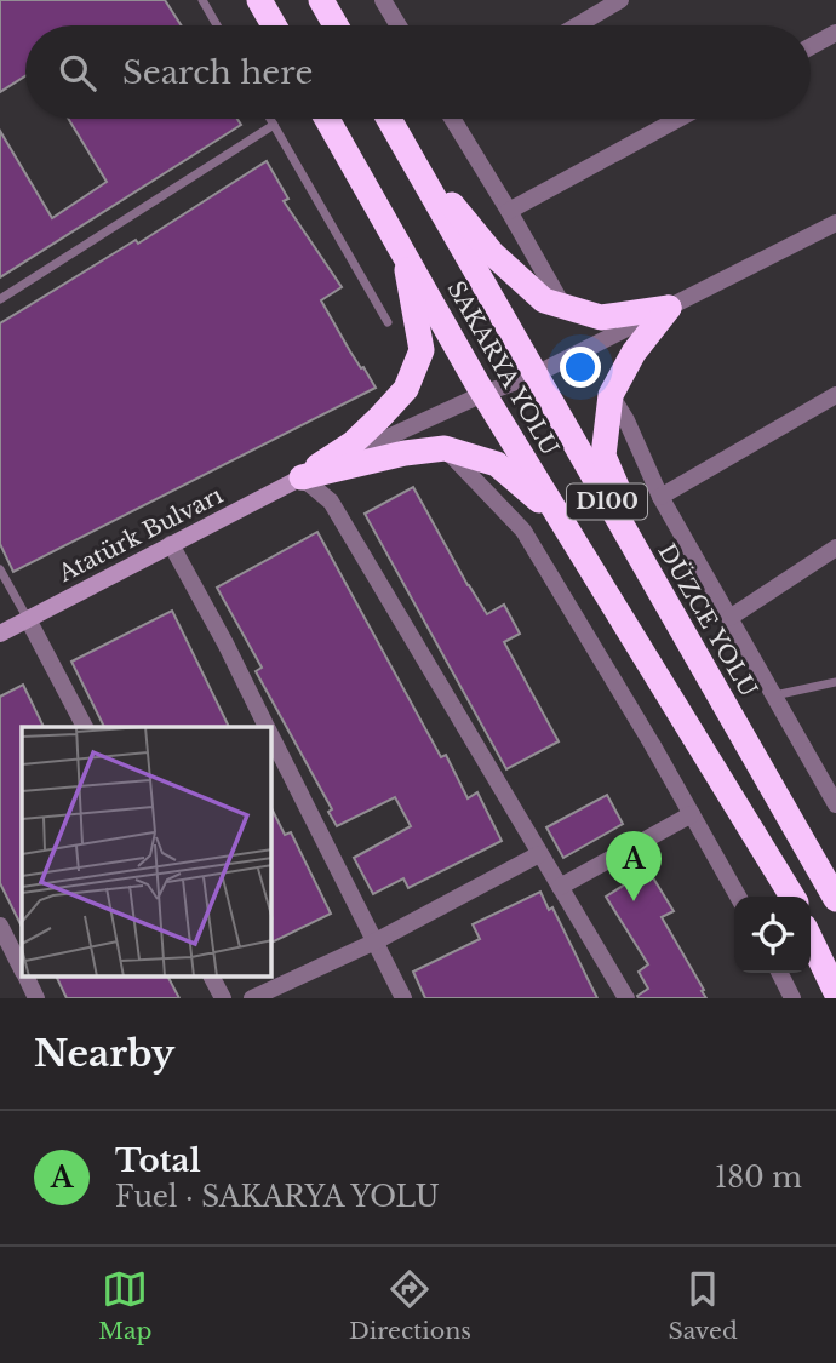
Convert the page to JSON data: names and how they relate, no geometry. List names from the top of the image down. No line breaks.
{"streets":{"highway":["SAKARYA YOLU","D100","DÜZCE YOLU"],"main road":["Atatürk Bulvarı"]},"page":{"search":"Search here","pins":"A","heading":"Nearby","list":[{"mark":"A","name":"Total","note":"Fuel · SAKARYA YOLU","value":"180 m"}],"nav":["Map","Directions","Saved"]}}
